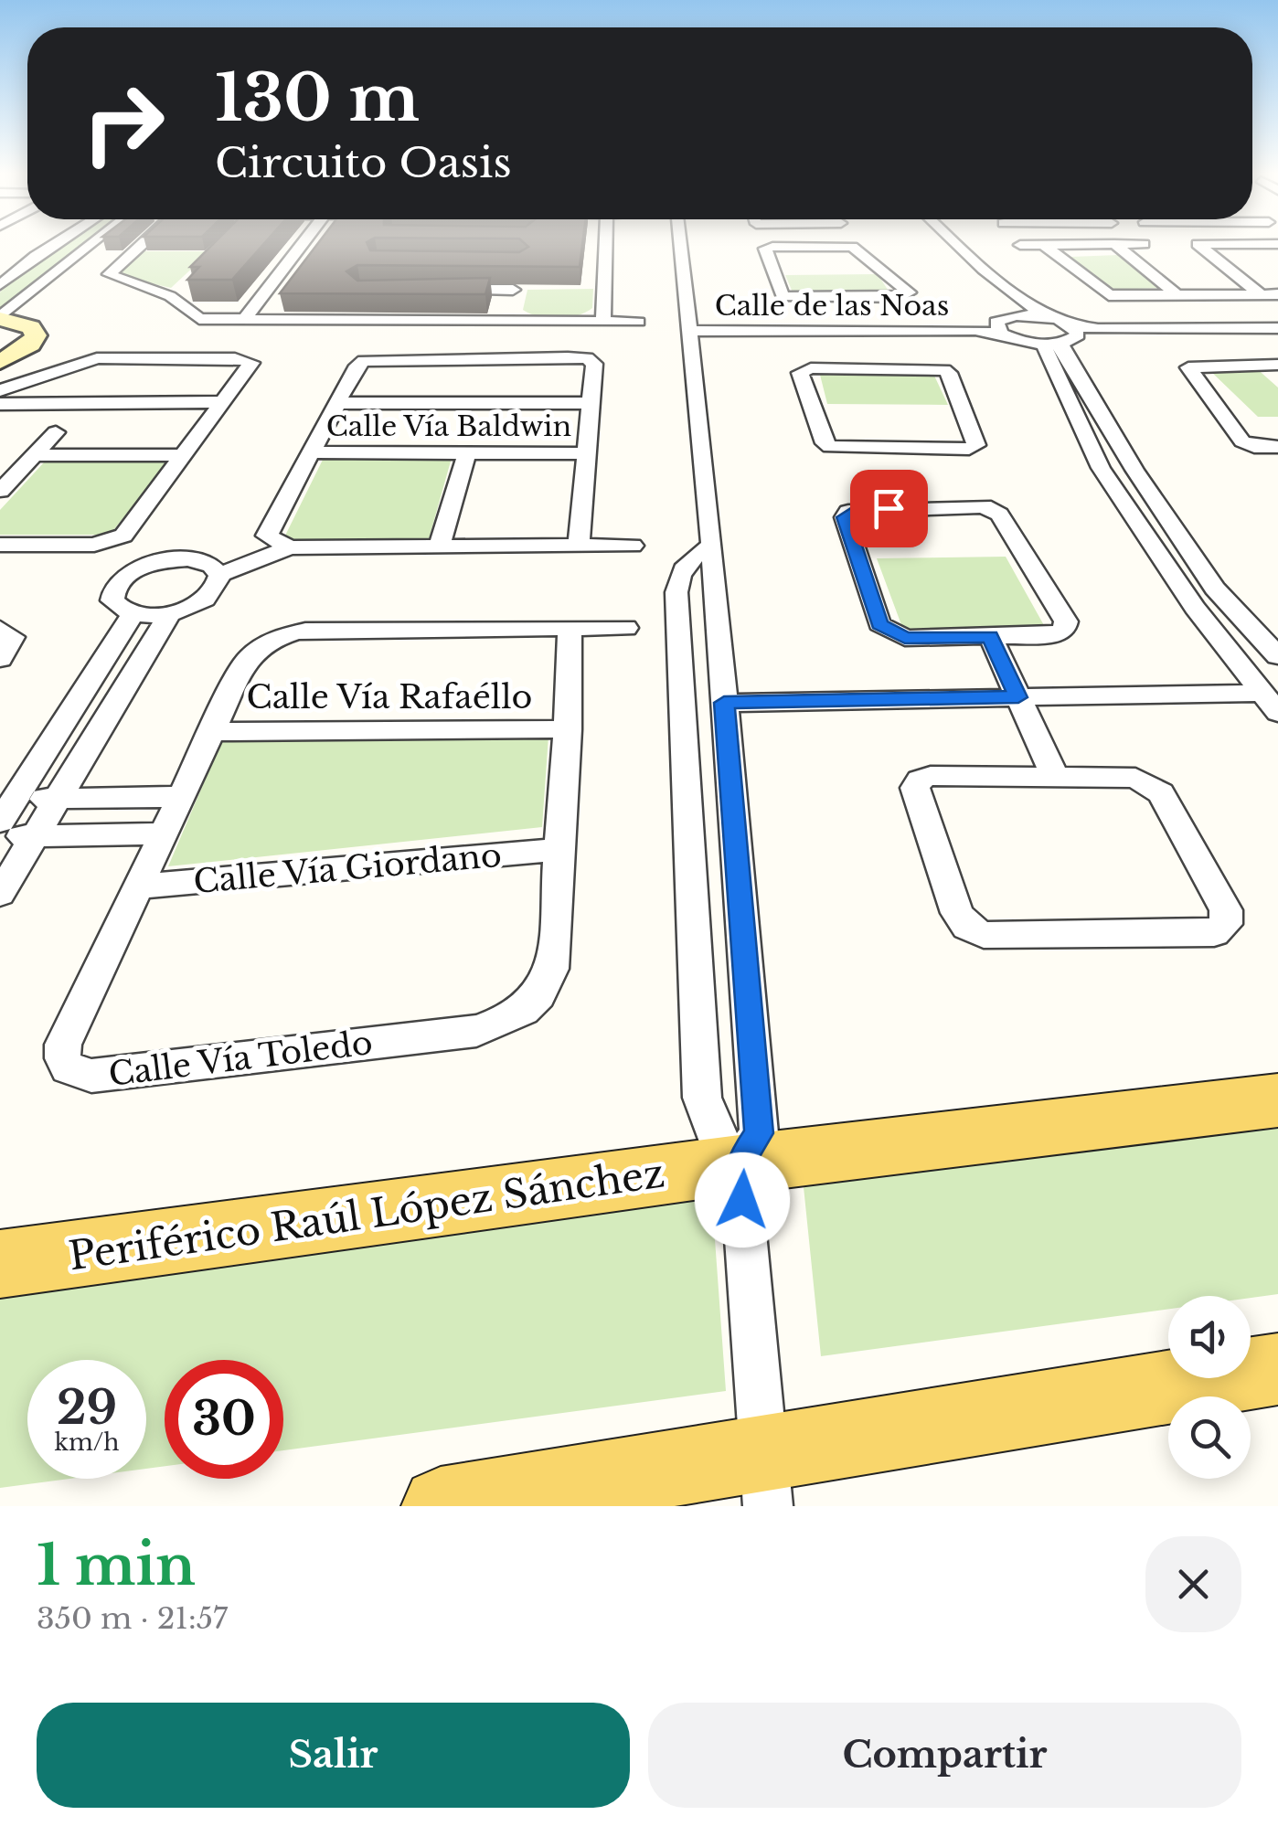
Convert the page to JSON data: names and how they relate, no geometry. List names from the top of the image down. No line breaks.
{"streets":{"main road":["Periférico Raúl López Sánchez"],"street":["Calle de las Noas","Calle Vía Baldwin","Calle Vía Rafaéllo","Calle Vía Giordano","Calle Vía Toledo"]},"crossings":[["Calle Vía Rafaéllo","Calle Vía Toledo"],["Calle Vía Giordano","Calle Vía Toledo"]],"page":{"turn":["130 m","Circuito Oasis"],"speed":"29 km/h","limit":"30","heading":["1 min","350 m · 21:57"],"buttons":["Salir","Compartir"]}}
